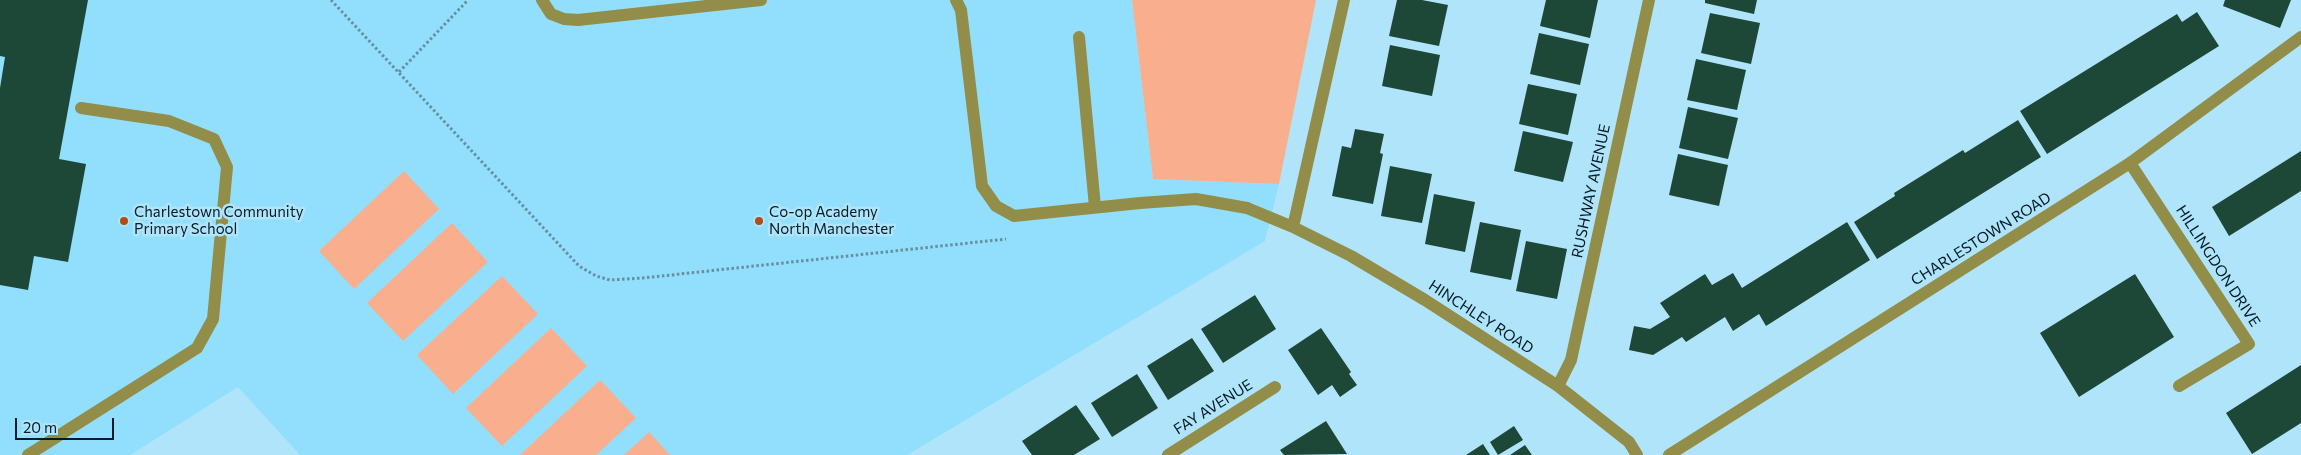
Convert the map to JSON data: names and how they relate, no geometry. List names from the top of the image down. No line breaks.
{"streets":{"street":["RUSHWAY AVENUE","CHARLESTOWN ROAD","HILLINGDON DRIVE","HINCHLEY ROAD","FAY AVENUE"]},"crossings":[["RUSHWAY AVENUE","HINCHLEY ROAD"],["CHARLESTOWN ROAD","HILLINGDON DRIVE"]],"places":["Charlestown Community Primary School","Co-op Academy North Manchester"],"scale_bar":"20 m"}
